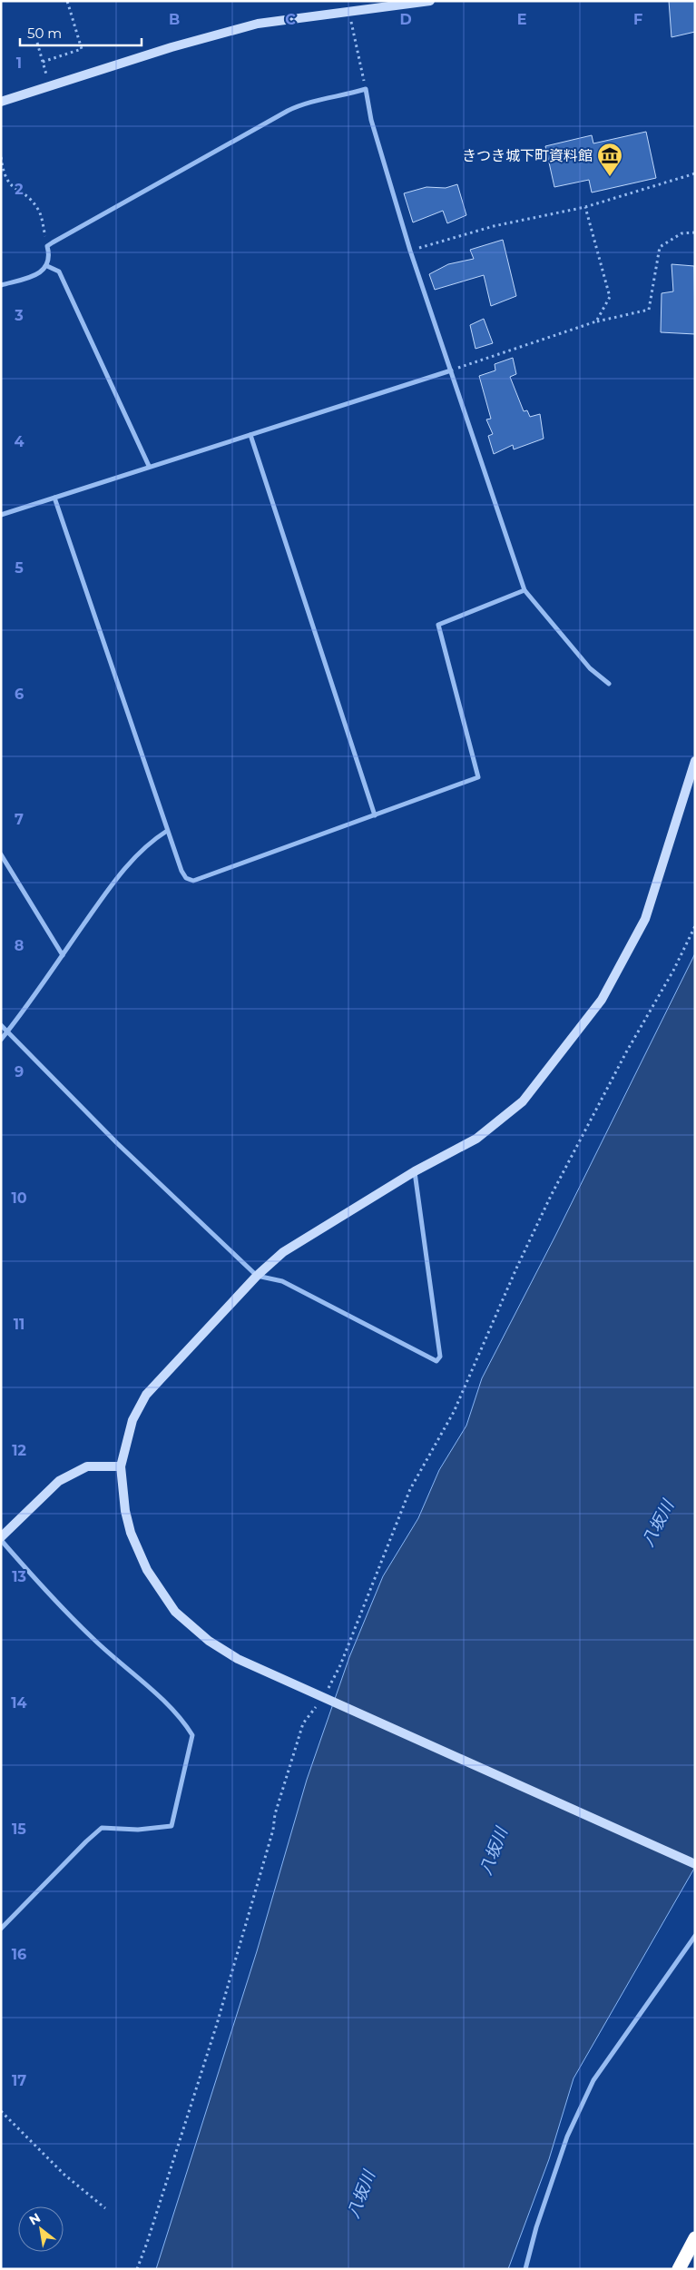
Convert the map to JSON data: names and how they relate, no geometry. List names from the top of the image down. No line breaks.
{"water":["八坂川"],"places":{"museum":["きつき城下町資料館"]},"scale_bar":"50 m","north":"top left","grid":{"columns":["B","C","D","E","F"],"rows":["1","2","3","4","5","6","7","8","9","10","11","12","13","14","15","16","17"]}}
